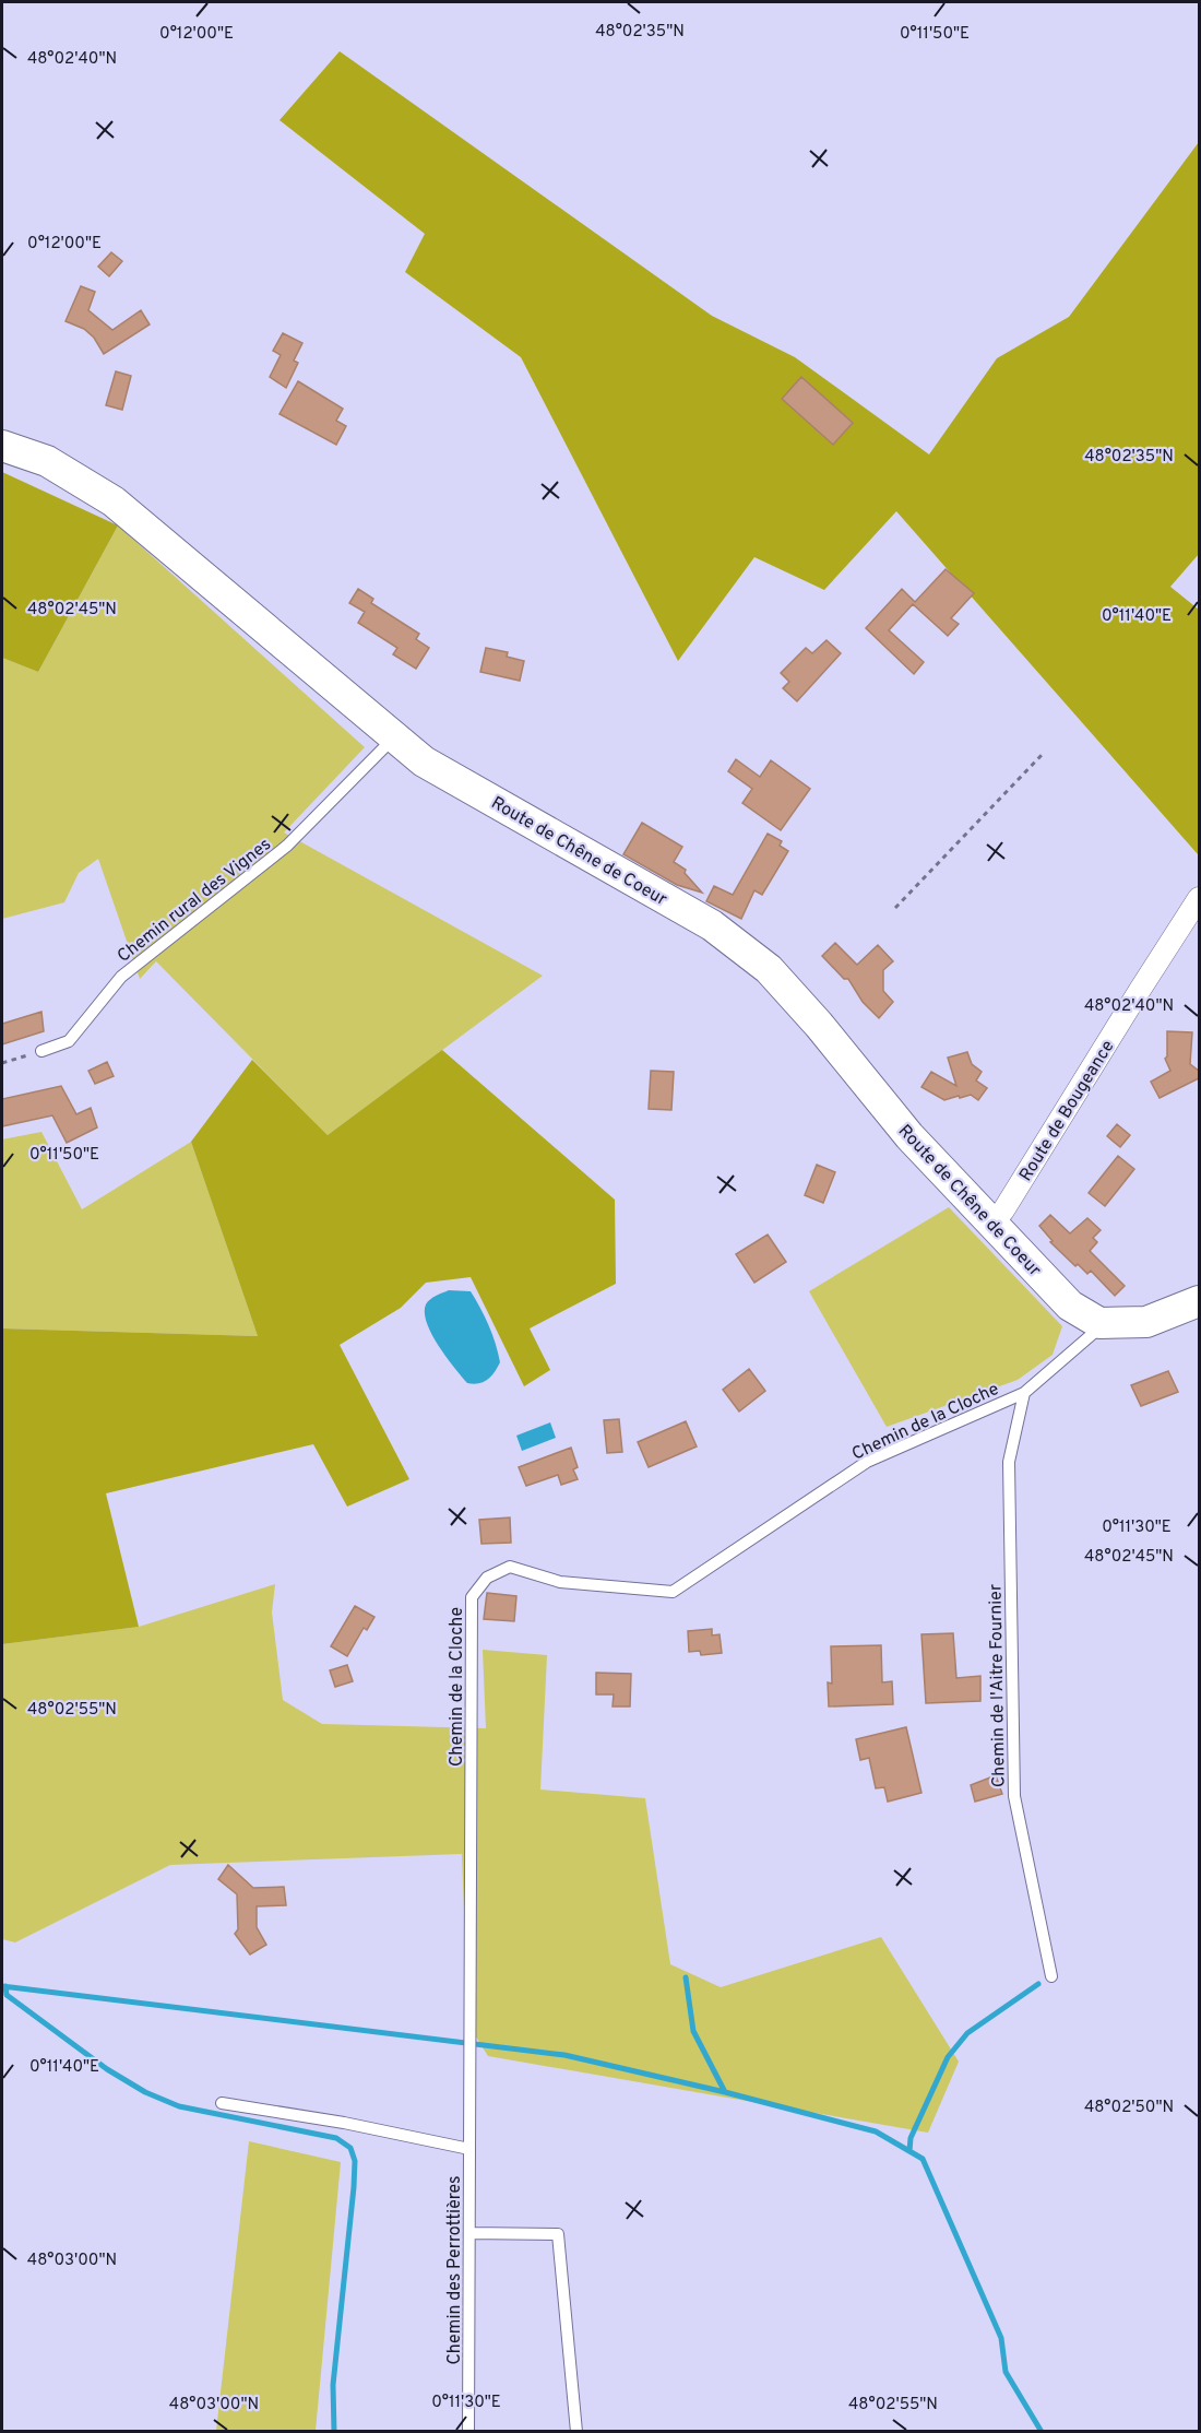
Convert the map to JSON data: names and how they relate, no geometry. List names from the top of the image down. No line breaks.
{"streets":{"street":["Route de Chêne de Coeur","Route de Bougeance"],"lane":["Chemin rural des Vignes","Chemin de la Cloche","Chemin de l'Aitre Fournier","Chemin des Perrottières"]},"crossings":[["Route de Chêne de Coeur","Chemin rural des Vignes"],["Route de Chêne de Coeur","Route de Bougeance"],["Route de Chêne de Coeur","Chemin de la Cloche"],["Chemin de la Cloche","Chemin de l'Aitre Fournier"],["Chemin de la Cloche","Chemin des Perrottières"]],"coordinates":["48°02'35\"N","0°12'00\"E","0°11'50\"E","48°02'40\"N","48°02'45\"N","0°11'40\"E","0°11'30\"E","48°02'55\"N","48°02'50\"N","48°03'00\"N"]}
